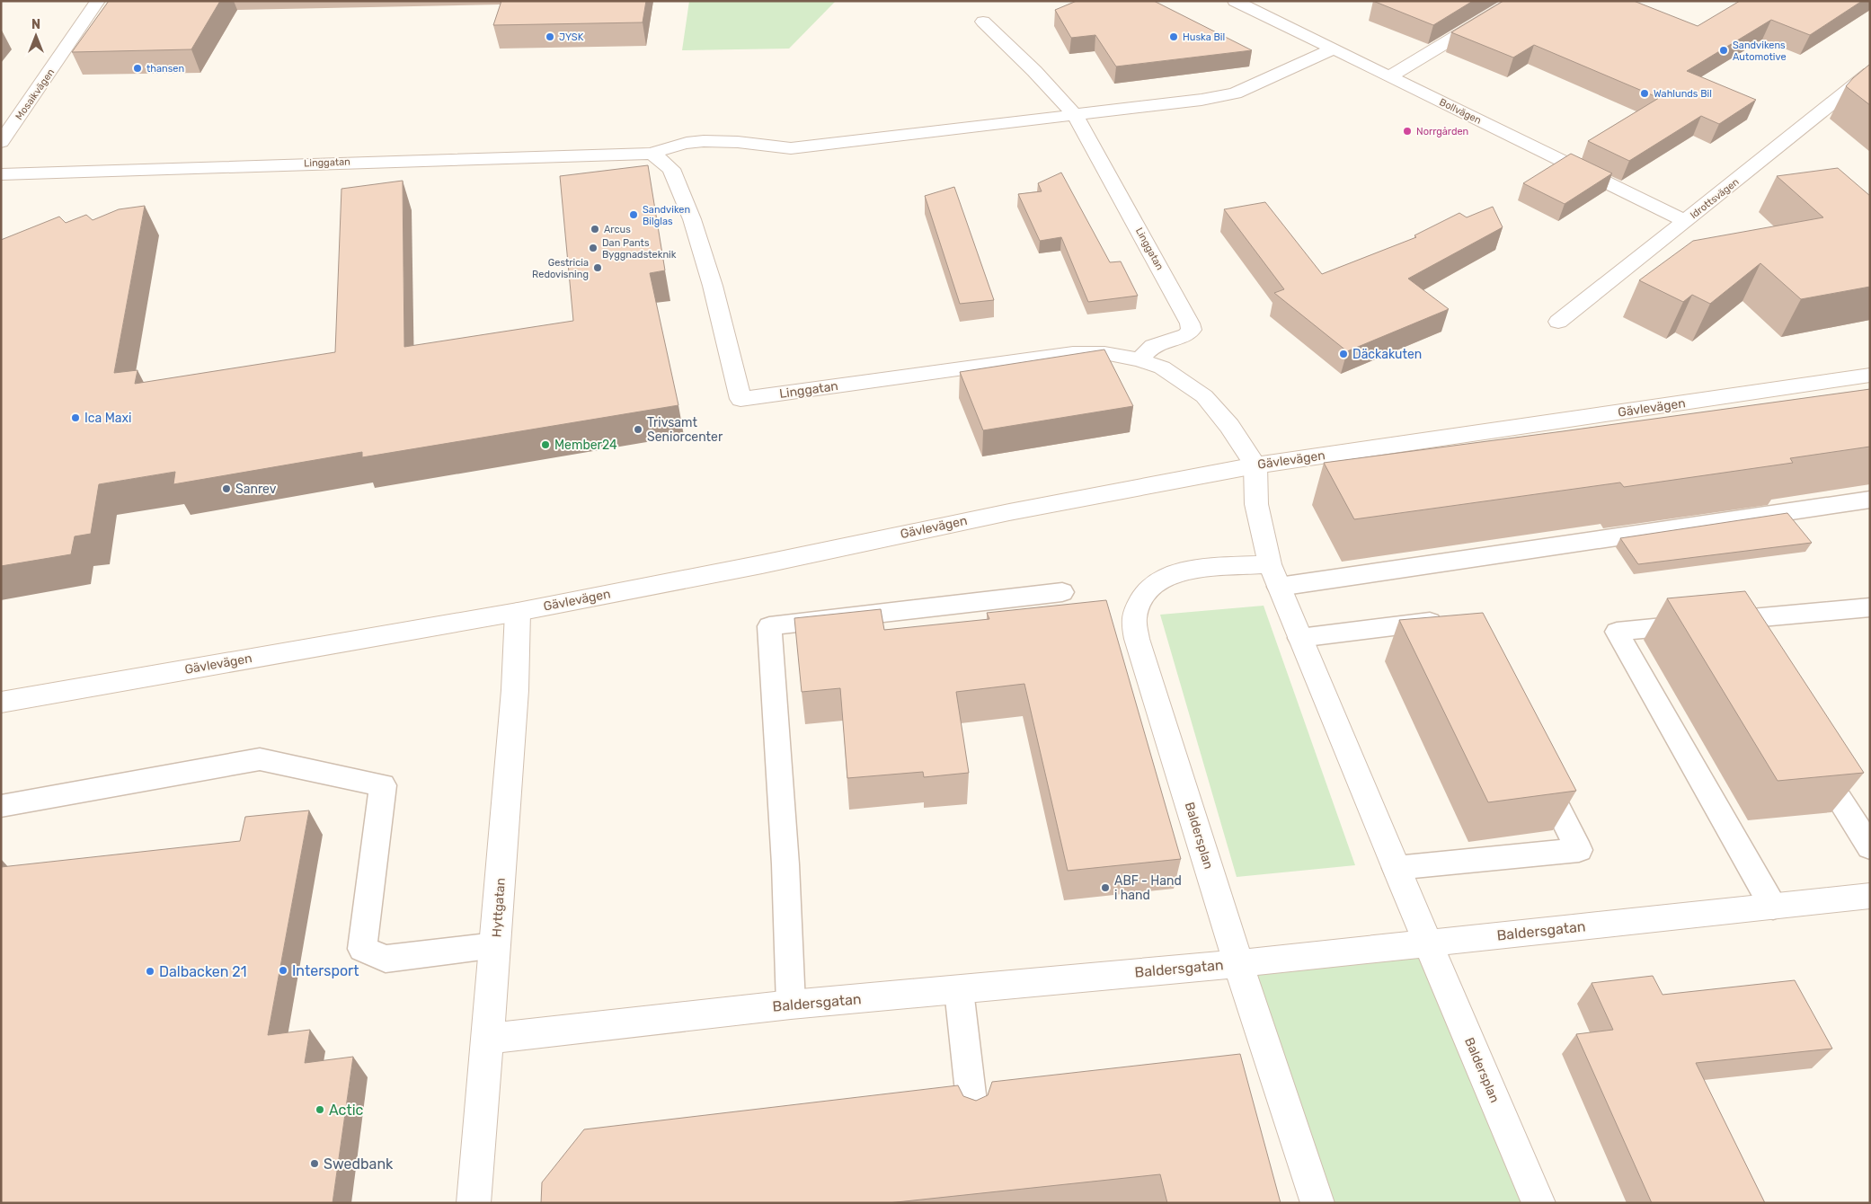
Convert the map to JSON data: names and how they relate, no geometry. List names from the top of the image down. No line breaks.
{"streets":{"street":["Mosaikvägen","Bollvägen","Linggatan","Idrottsvägen","Gävlevägen","Baldersplan","Hyttgatan","Baldersgatan"]},"crossings":[["Bollvägen","Linggatan"],["Bollvägen","Idrottsvägen"],["Linggatan","Gävlevägen"],["Linggatan","Baldersplan"],["Gävlevägen","Baldersplan"],["Gävlevägen","Hyttgatan"],["Baldersplan","Baldersgatan"],["Hyttgatan","Baldersgatan"]],"places":["JYSK","Huska Bil","Sandvikens Automotive","thansen","Wahlunds Bil","Norrgården","Sandviken Bilglas","Arcus","Dan Pants Byggnadsteknik","Gestricia Redovisning","Däckakuten","Ica Maxi","Trivsamt Seniorcenter","Member24","Sanrev","ABF - Hand i hand","Intersport","Dalbacken 21","Actic","Swedbank"],"north":"top"}
